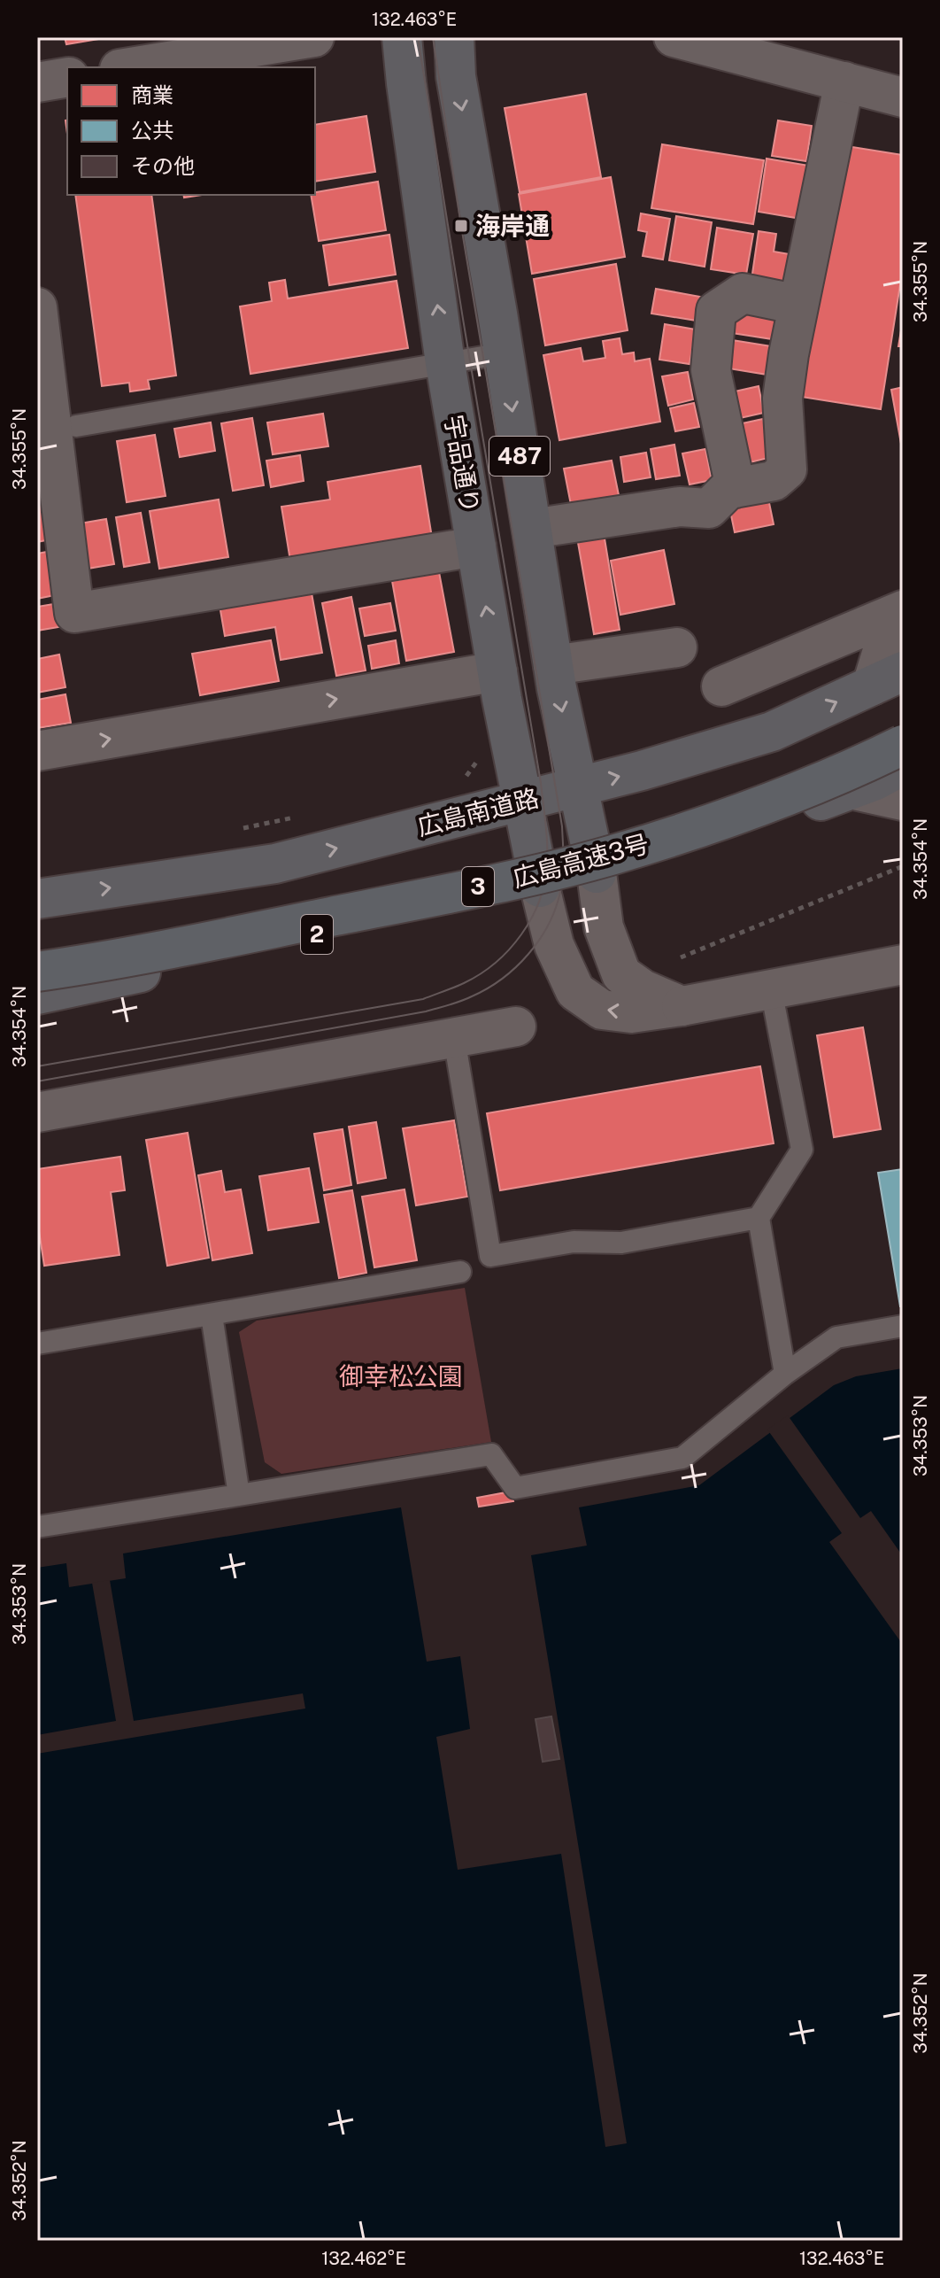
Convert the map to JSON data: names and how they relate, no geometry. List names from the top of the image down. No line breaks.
{"streets":{"highway":["487","宇品通り","広島南道路","広島高速3号","3","2"]},"crossings":[["487","広島南道路"],["487","2"],["宇品通り","広島南道路"],["宇品通り","2"]],"parks":["御幸松公園"],"places":{"transit":["海岸通"]},"legend":["商業","公共","その他"],"coordinates":["132.463°E","34.355°N","34.354°N","34.353°N","34.352°N","132.462°E"]}
